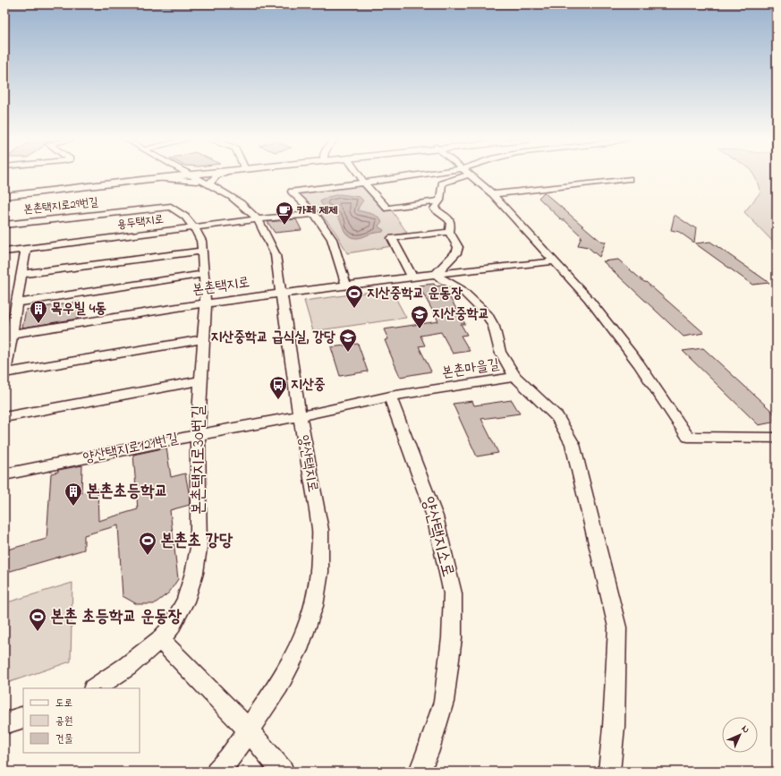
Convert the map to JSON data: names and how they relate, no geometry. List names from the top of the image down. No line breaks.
{"streets":{"street":["본촌택지로29번길","용두택지로","본촌택지로","본촌마을길","양산택지로121번길","본촌택지로30번길","양산택지로","양산택지소로"]},"crossings":[["본촌택지로29번길","용두택지로"],["본촌택지로29번길","본촌택지로"],["본촌택지로29번길","본촌택지로30번길"],["용두택지로","양산택지로"],["본촌택지로","본촌마을길"],["본촌택지로","본촌택지로30번길"],["본촌택지로","양산택지로"],["본촌마을길","양산택지소로"],["양산택지로121번길","본촌택지로30번길"],["양산택지로121번길","양산택지로"]],"places":{"cafe":["카페 제제"],"sports":["지산중학교 운동장","본촌초 강당","본촌 초등학교 운동장"],"building":["목우빌 4동","본촌초등학교"],"school or university":["지산중학교","지산중학교 급식실, 강당"],"bus stop":["지산중"]},"legend":["도로","공원","건물"],"north":"top right"}
